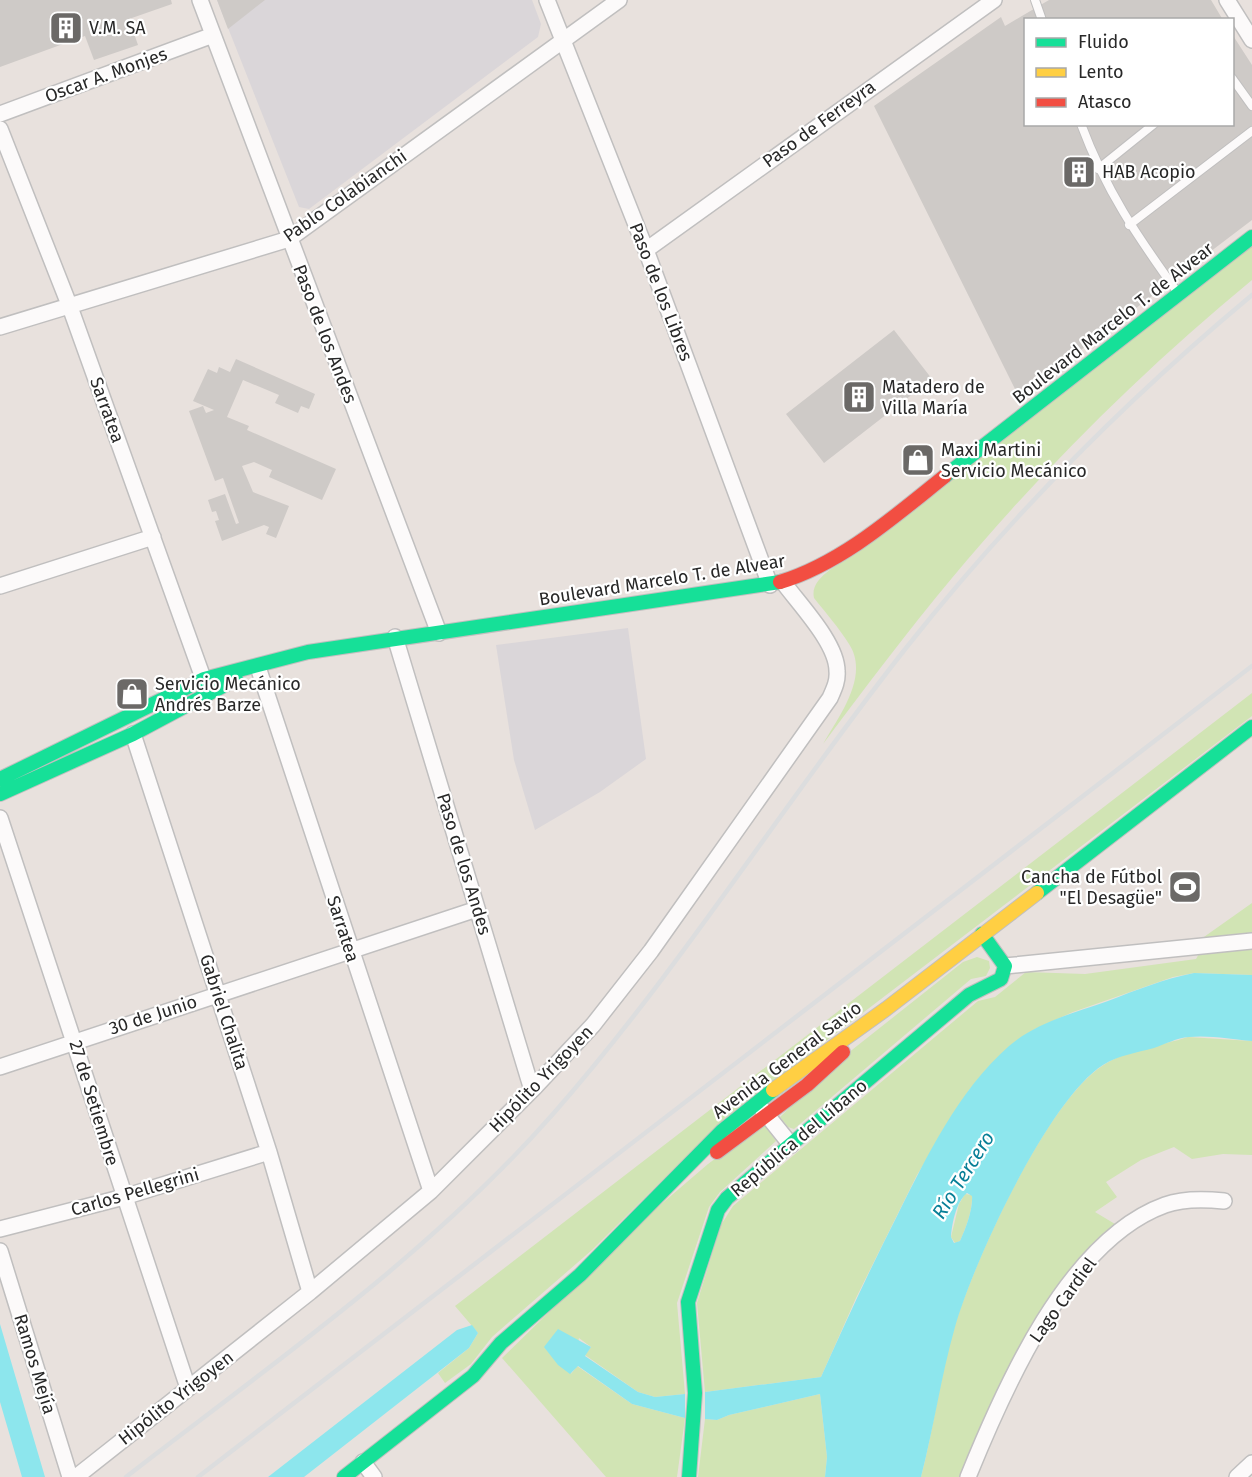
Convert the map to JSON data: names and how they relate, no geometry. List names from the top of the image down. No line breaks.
{"streets":{"main road":["Boulevard Marcelo T. de Alvear","Avenida General Savio","República del Líbano"],"street":["Oscar A. Monjes","Paso de Ferreyra","Pablo Colabianchi","Paso de los Libres","Paso de los Andes","Sarratea","Gabriel Chalita","30 de Junio","Hipólito Yrigoyen","27 de Setiembre","Carlos Pellegrini","Lago Cardiel","Ramos Mejía"]},"crossings":[["Oscar A. Monjes","Paso de los Andes"],["Paso de Ferreyra","Paso de los Libres"],["Pablo Colabianchi","Paso de los Libres"],["Pablo Colabianchi","Paso de los Andes"],["Pablo Colabianchi","Sarratea"],["Paso de los Libres","Boulevard Marcelo T. de Alvear"],["Paso de los Libres","Hipólito Yrigoyen"],["Boulevard Marcelo T. de Alvear","Paso de los Andes"],["Boulevard Marcelo T. de Alvear","Sarratea"],["Boulevard Marcelo T. de Alvear","Gabriel Chalita"],["Boulevard Marcelo T. de Alvear","Hipólito Yrigoyen"],["Paso de los Andes","30 de Junio"],["Paso de los Andes","Hipólito Yrigoyen"],["Sarratea","30 de Junio"],["Sarratea","Hipólito Yrigoyen"],["Gabriel Chalita","30 de Junio"],["Gabriel Chalita","Hipólito Yrigoyen"],["Gabriel Chalita","Carlos Pellegrini"],["30 de Junio","27 de Setiembre"],["Hipólito Yrigoyen","27 de Setiembre"],["27 de Setiembre","Carlos Pellegrini"]],"water":["Río Tercero"],"places":{"building":["V.M. SA","HAB Acopio","Matadero de Villa María"],"shop":["Maxi Martini Servicio Mecánico","Servicio Mecánico Andrés Barze"],"sports":["Cancha de Fútbol \"El Desagüe\""]},"legend":["Fluido","Lento","Atasco"]}
